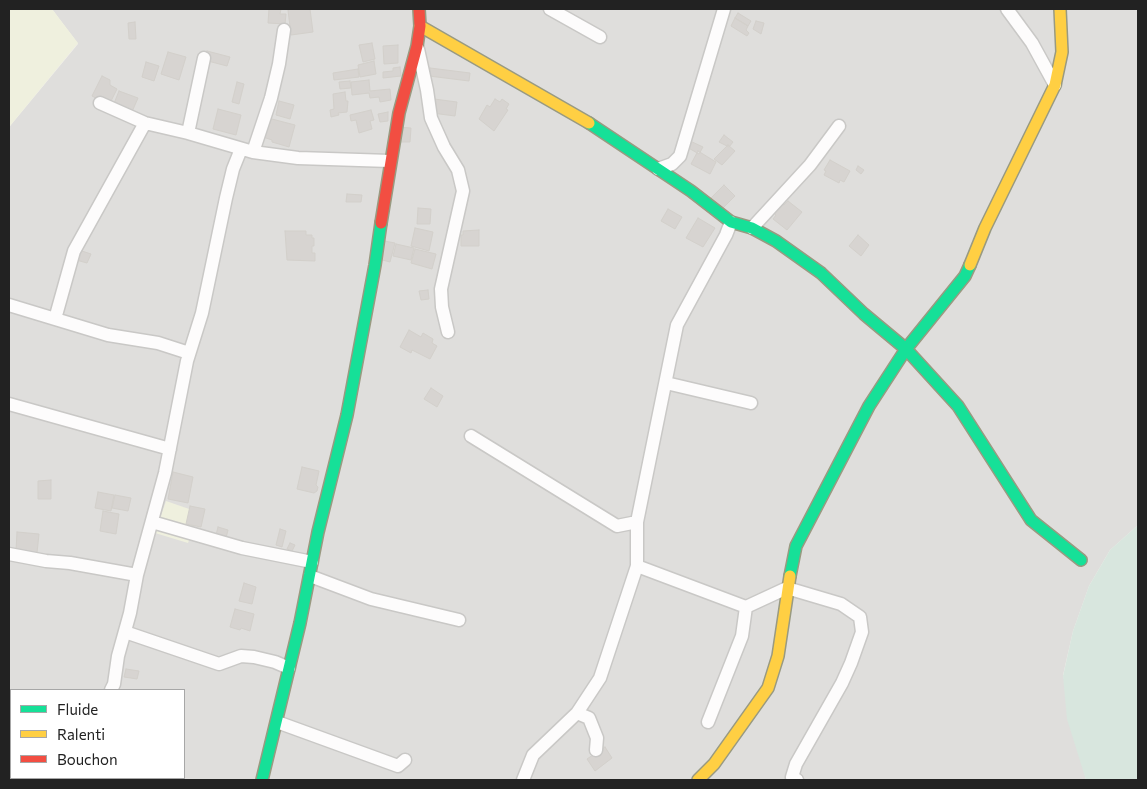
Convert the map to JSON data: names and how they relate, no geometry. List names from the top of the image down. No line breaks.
{"legend":["Fluide","Ralenti","Bouchon"]}
